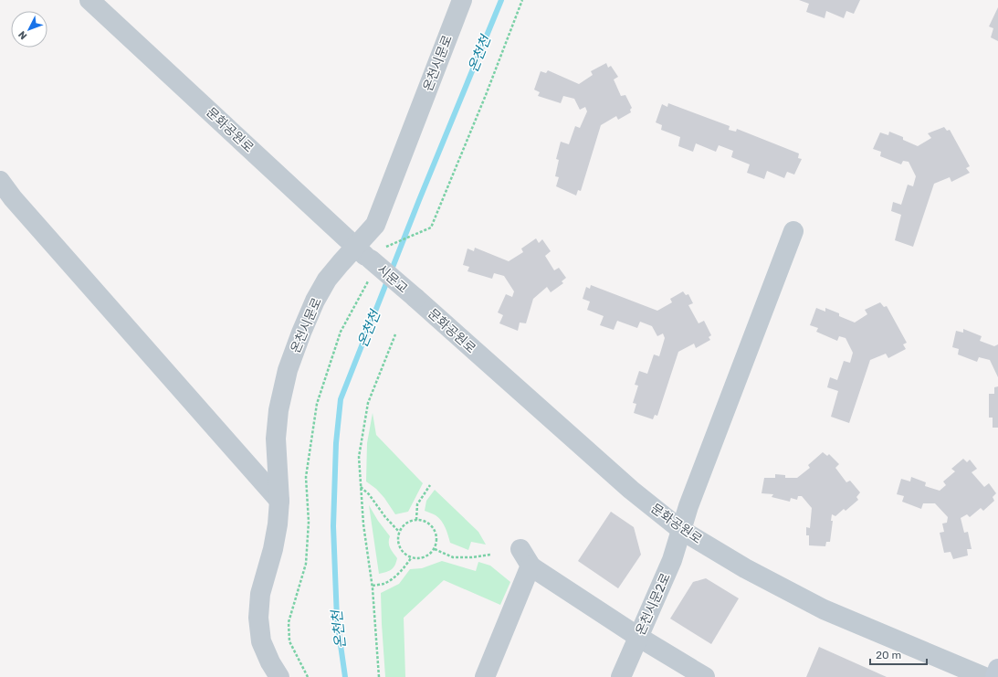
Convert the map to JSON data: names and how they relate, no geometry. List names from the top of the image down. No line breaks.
{"streets":{"street":["온천시문로","문화공원로","시문교","온천시문2로"]},"crossings":[["온천시문로","문화공원로"],["문화공원로","시문교"],["문화공원로","온천시문2로"]],"water":["온천천"],"scale_bar":"20 m","north":"bottom left"}
